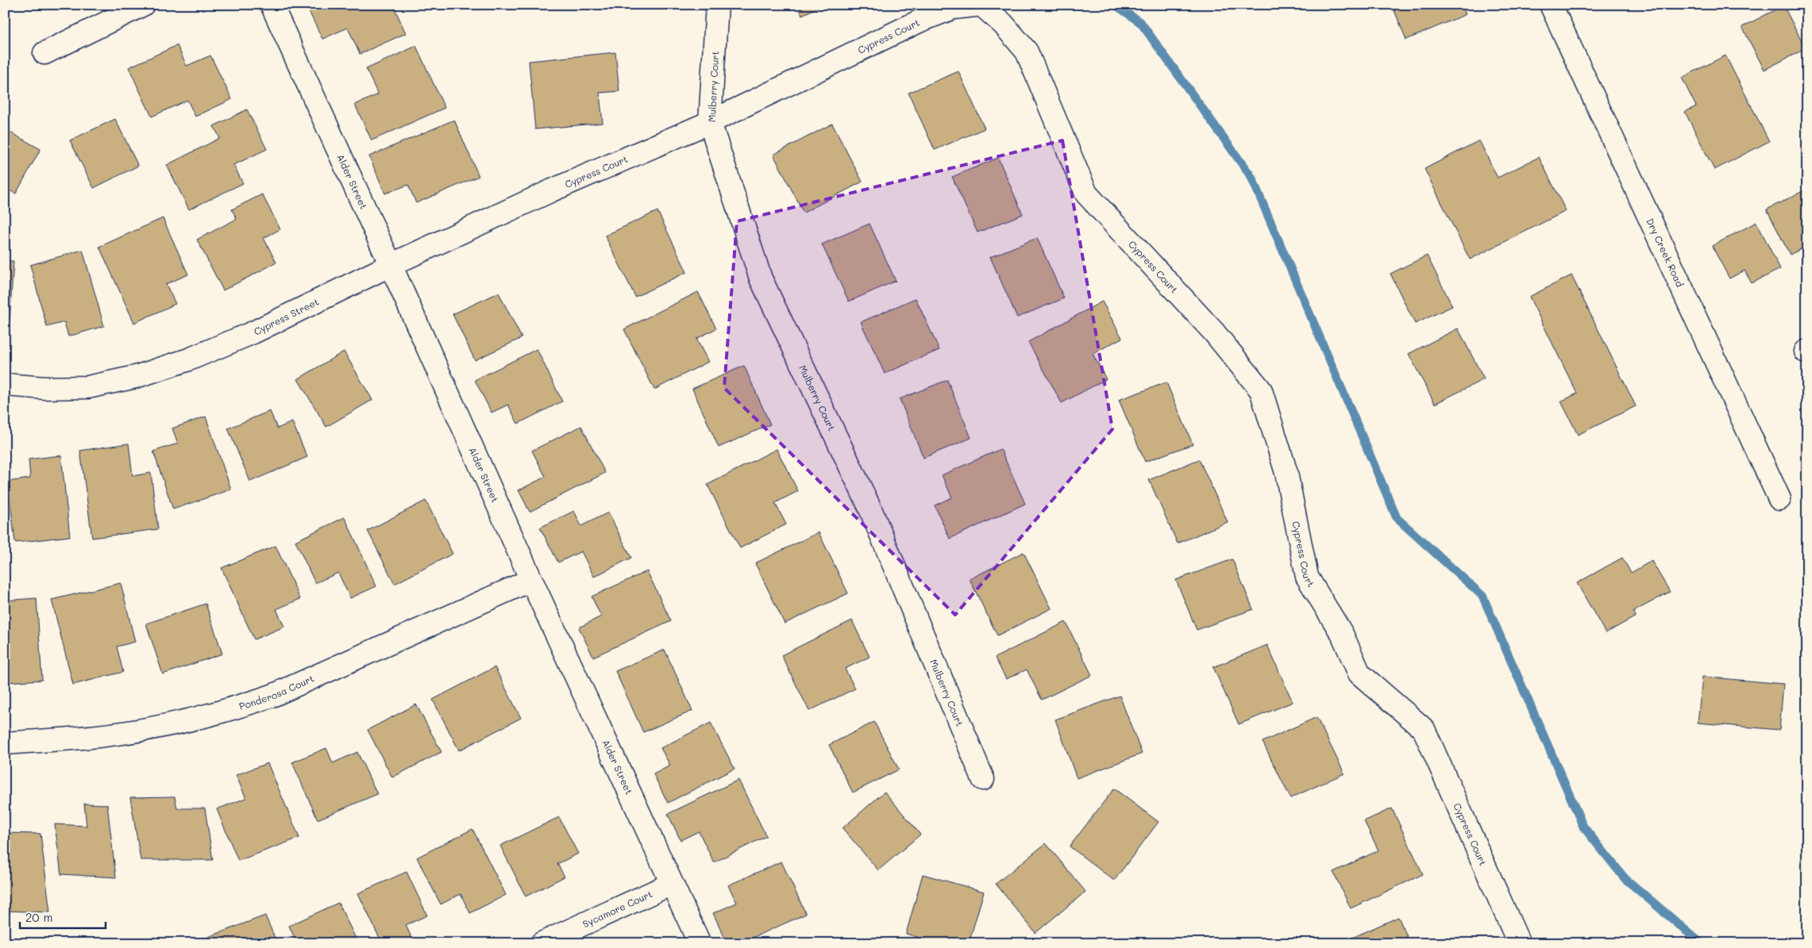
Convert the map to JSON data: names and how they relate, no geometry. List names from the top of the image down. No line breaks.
{"streets":{"street":["Cypress Court","Mulberry Court","Alder Street","Dry Creek Road","Cypress Street","Ponderosa Court","Sycamore Court"]},"crossings":[["Cypress Court","Mulberry Court"],["Cypress Court","Cypress Street"],["Alder Street","Cypress Street"],["Alder Street","Ponderosa Court"],["Alder Street","Sycamore Court"]],"scale_bar":"20 m"}
